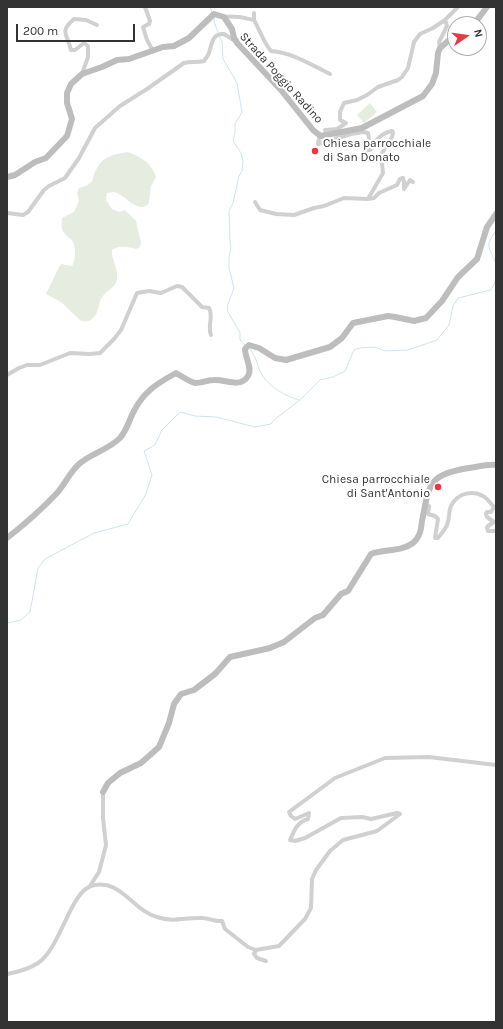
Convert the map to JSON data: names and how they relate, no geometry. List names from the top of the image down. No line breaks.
{"streets":{"street":["Strada Poggio Radino"]},"places":["Chiesa parrocchiale di San Donato","Chiesa parrocchiale di Sant'Antonio"],"scale_bar":"200 m","north":"right"}
